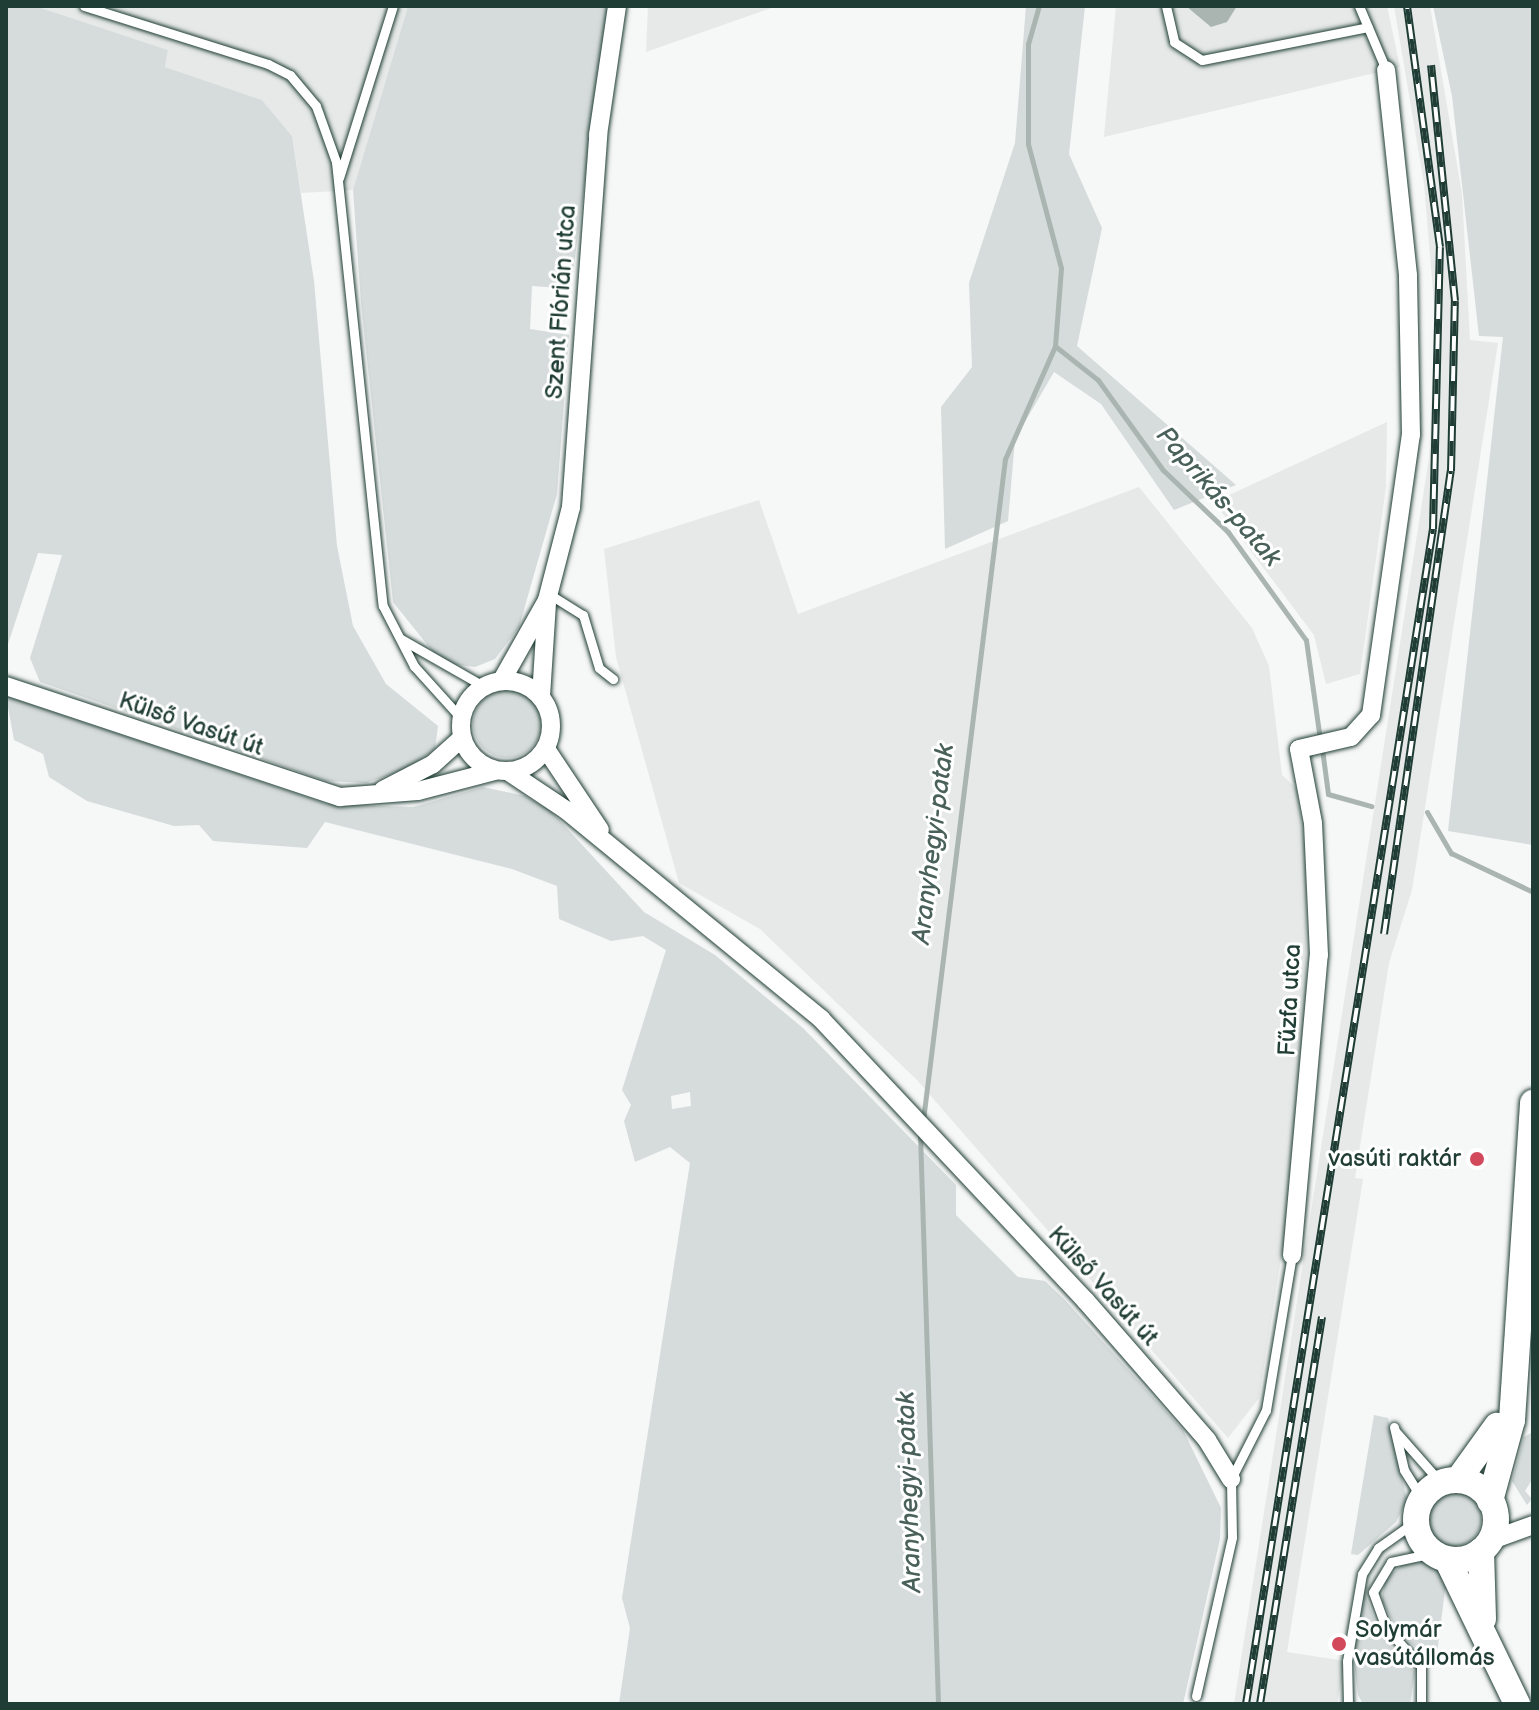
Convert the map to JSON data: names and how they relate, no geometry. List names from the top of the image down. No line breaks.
{"streets":{"street":["Szent Flórián utca","Külső Vasút út","Fűzfa utca"]},"crossings":[["Szent Flórián utca","Külső Vasút út"]],"water":["Paprikás-patak","Aranyhegyi-patak"],"places":["vasúti raktár","Solymár vasútállomás"]}
